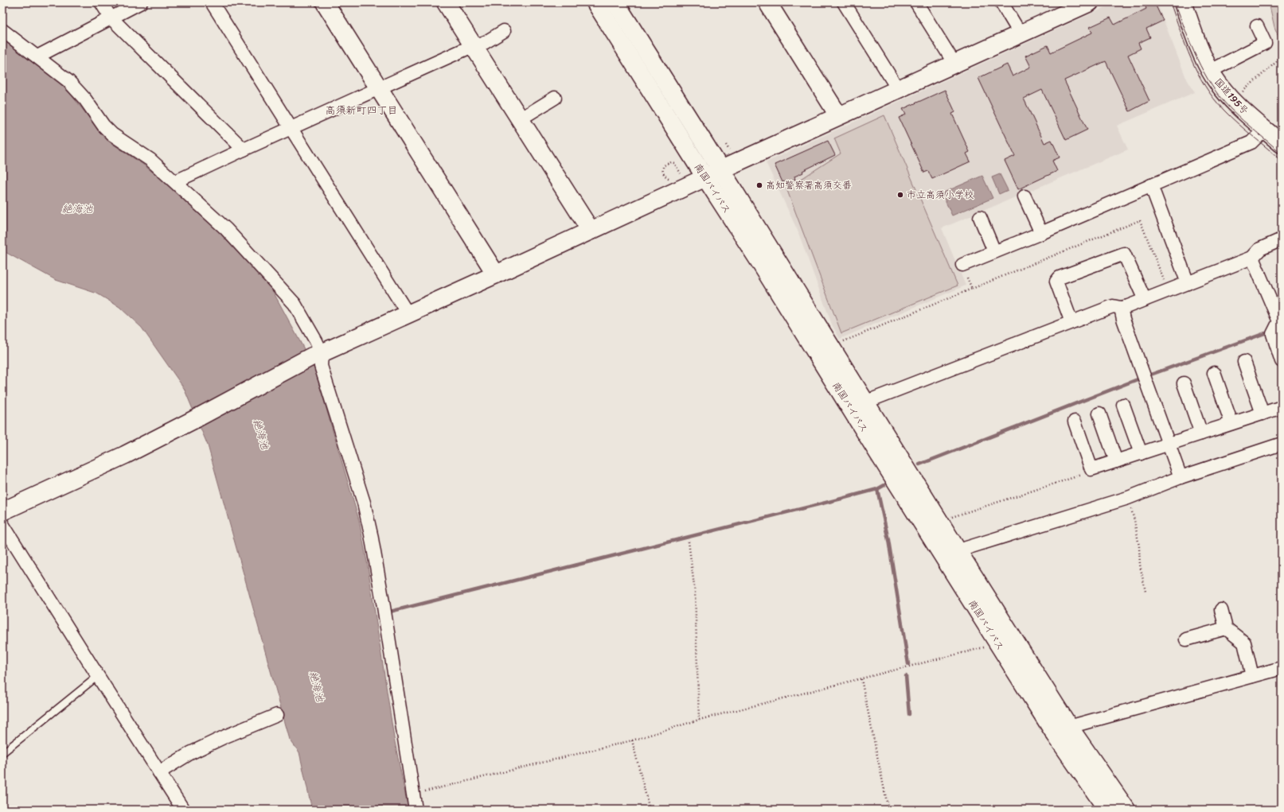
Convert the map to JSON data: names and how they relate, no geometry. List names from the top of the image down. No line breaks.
{"streets":{"main road":["国道195号","南国バイパス"]},"districts":["高須新町四丁目"],"water":["絶海池"],"places":["高知警察署高須交番","市立高須小学校"]}
